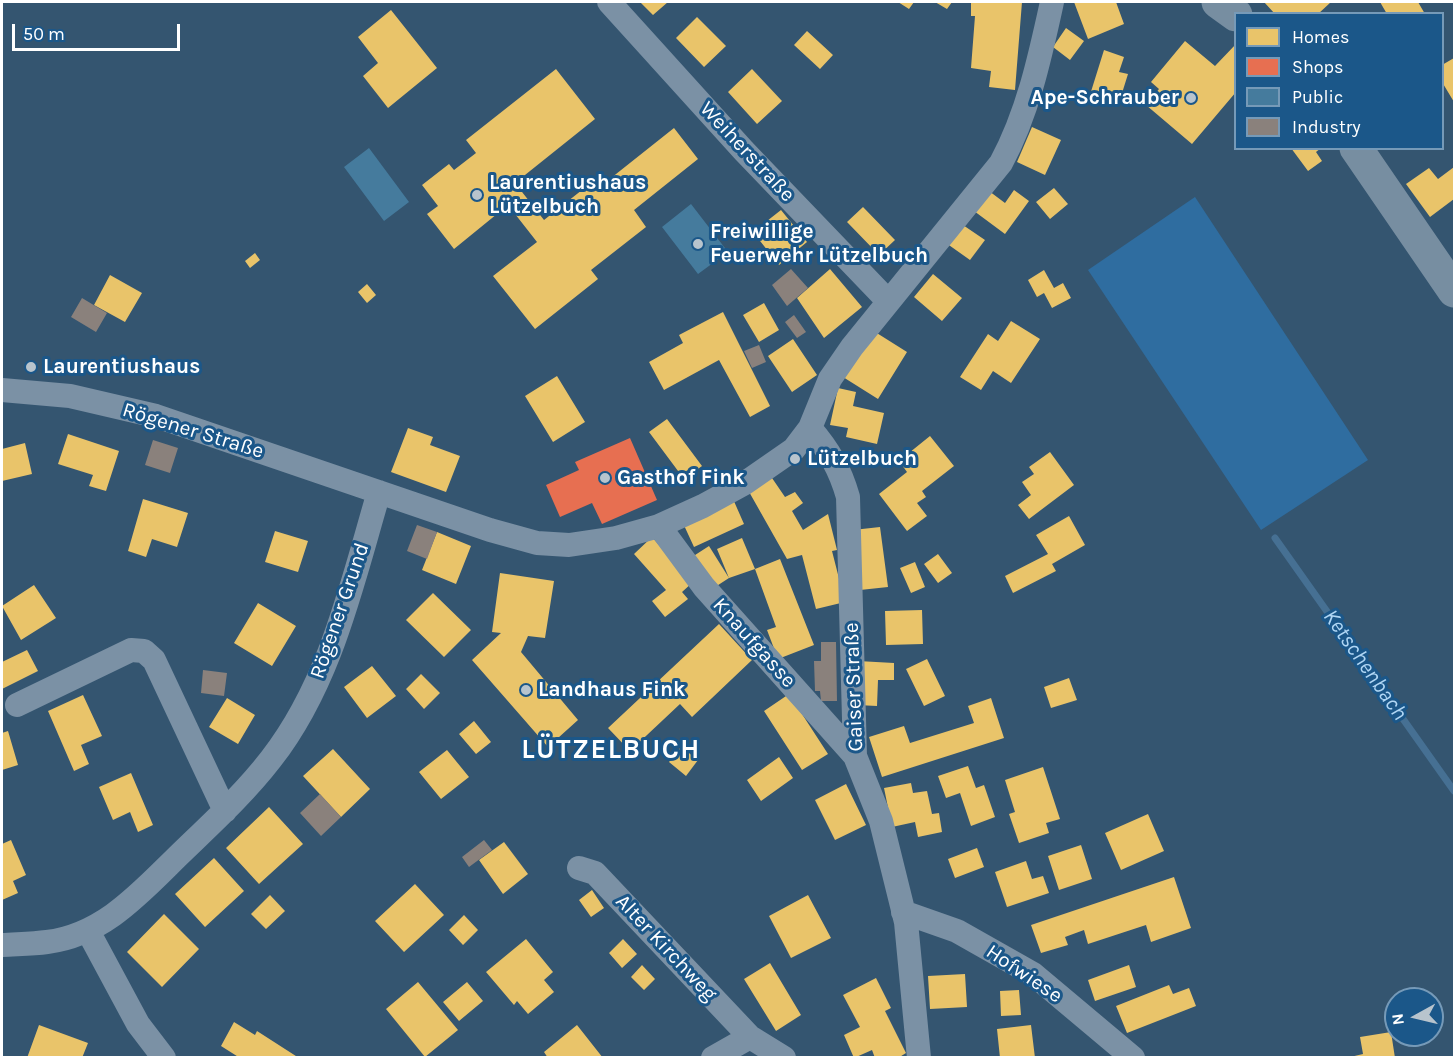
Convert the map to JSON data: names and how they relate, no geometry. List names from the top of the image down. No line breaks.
{"streets":{"street":["Weiherstraße","Rögener Straße","Rögener Grund","Knaufgasse","Gaiser Straße","Alter Kirchweg","Hofwiese"]},"crossings":[["Weiherstraße","Rögener Straße"],["Rögener Straße","Rögener Grund"],["Rögener Straße","Knaufgasse"],["Rögener Straße","Gaiser Straße"],["Knaufgasse","Gaiser Straße"],["Gaiser Straße","Hofwiese"]],"districts":["LÜTZELBUCH"],"water":["Ketschenbach"],"places":["Ape-Schrauber","Laurentiushaus Lützelbuch","Freiwillige Feuerwehr Lützelbuch","Laurentiushaus","Lützelbuch","Gasthof Fink","Landhaus Fink"],"legend":["Homes","Shops","Public","Industry"],"scale_bar":"50 m","north":"left"}
